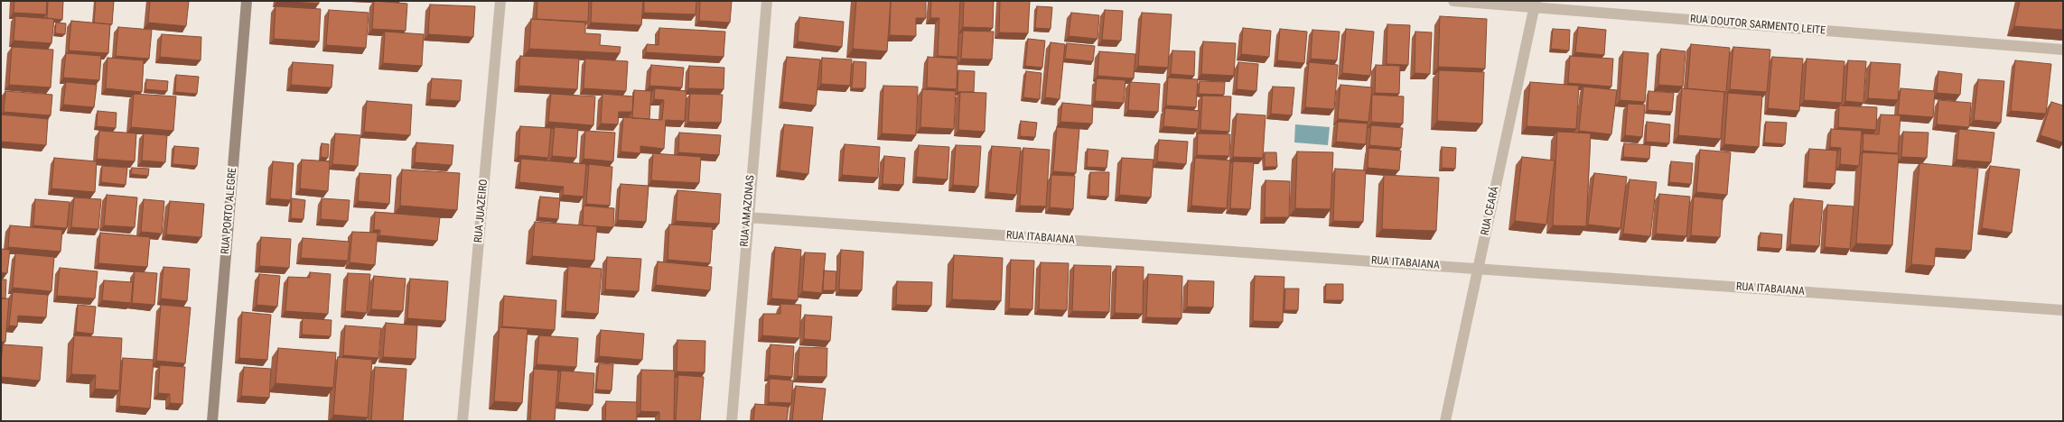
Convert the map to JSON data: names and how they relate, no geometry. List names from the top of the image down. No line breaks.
{"streets":{"street":["RUA DOUTOR SARMENTO LEITE","RUA PORTO ALEGRE","RUA JUAZEIRO","RUA AMAZONAS","RUA CEARÁ","RUA ITABAIANA"]},"crossings":[["RUA DOUTOR SARMENTO LEITE","RUA CEARÁ"],["RUA AMAZONAS","RUA ITABAIANA"],["RUA CEARÁ","RUA ITABAIANA"]]}
